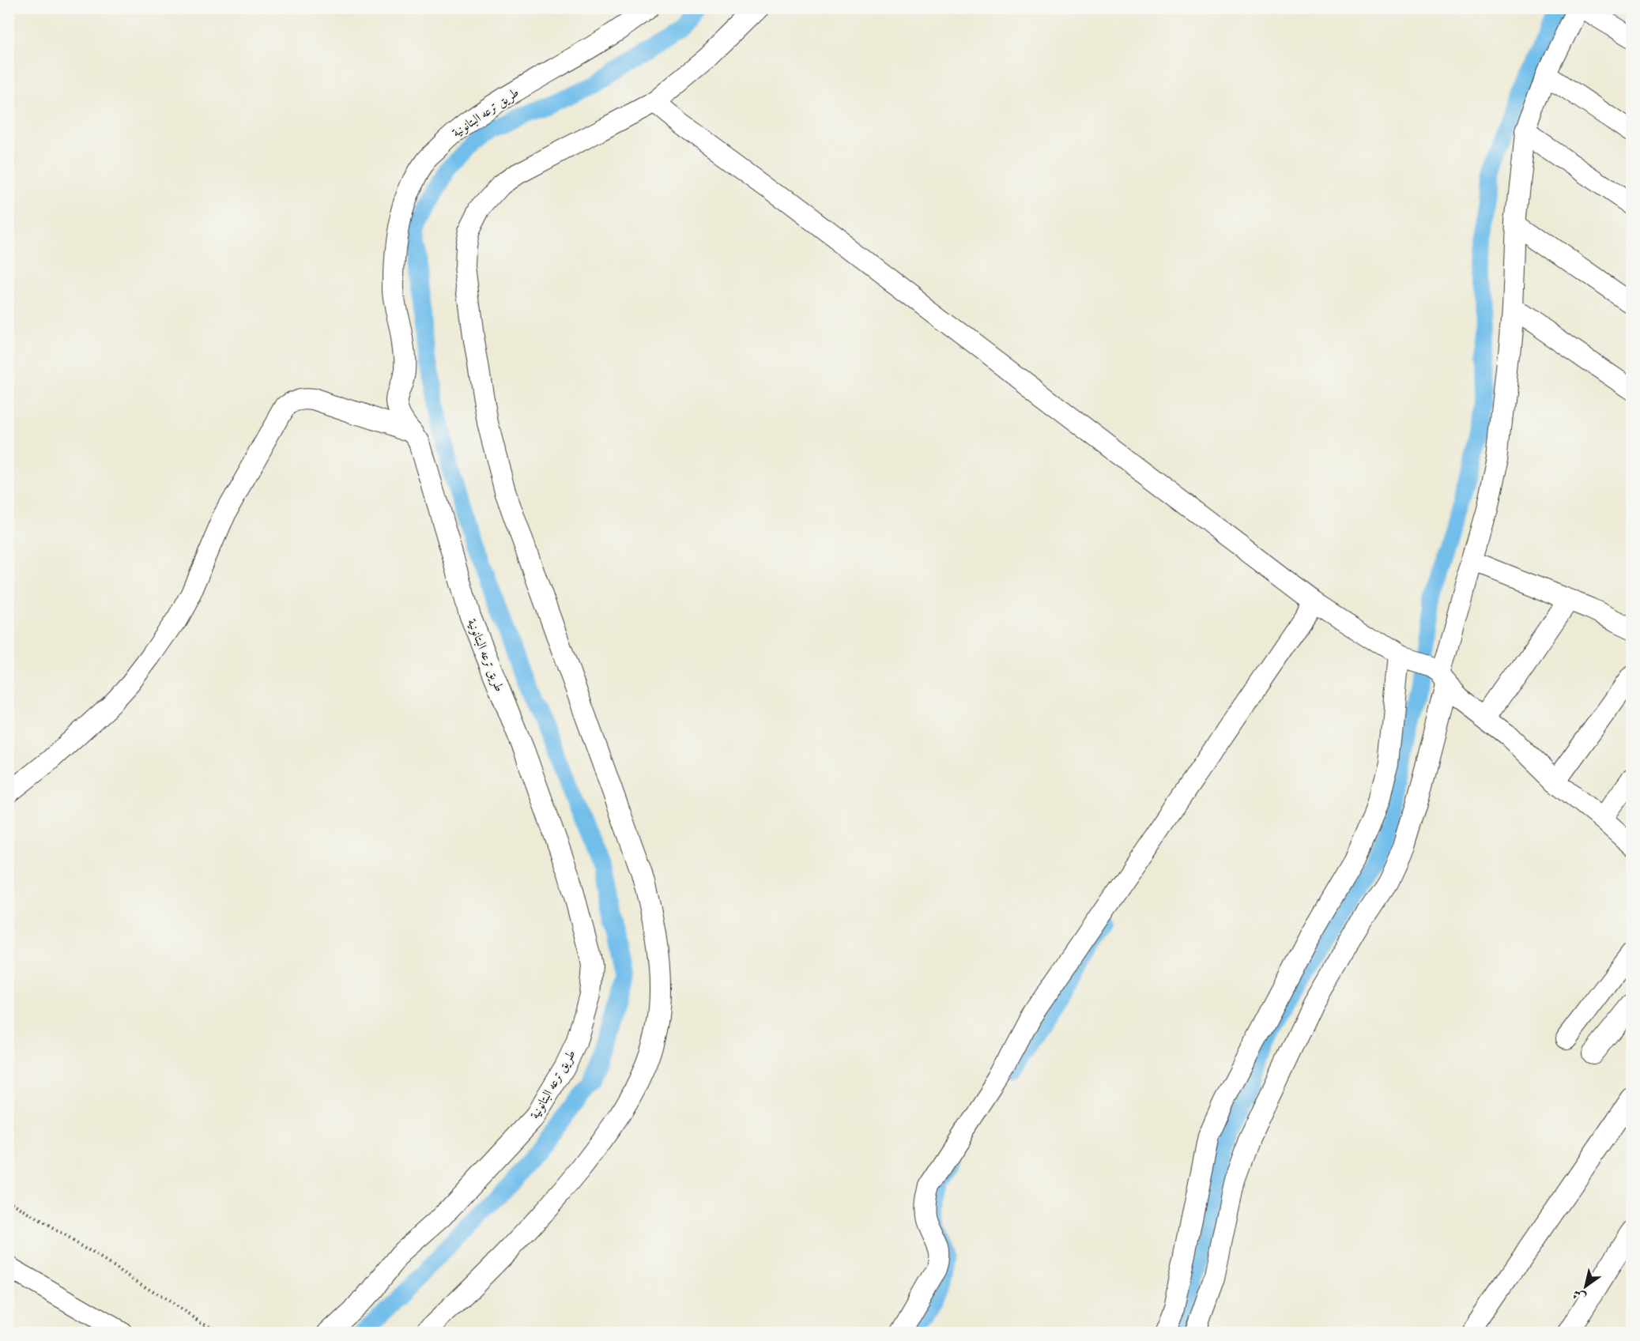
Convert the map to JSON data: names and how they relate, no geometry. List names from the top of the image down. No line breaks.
{"streets":{"street":["طريق ترعه البتانونية"]},"north":"bottom left"}
